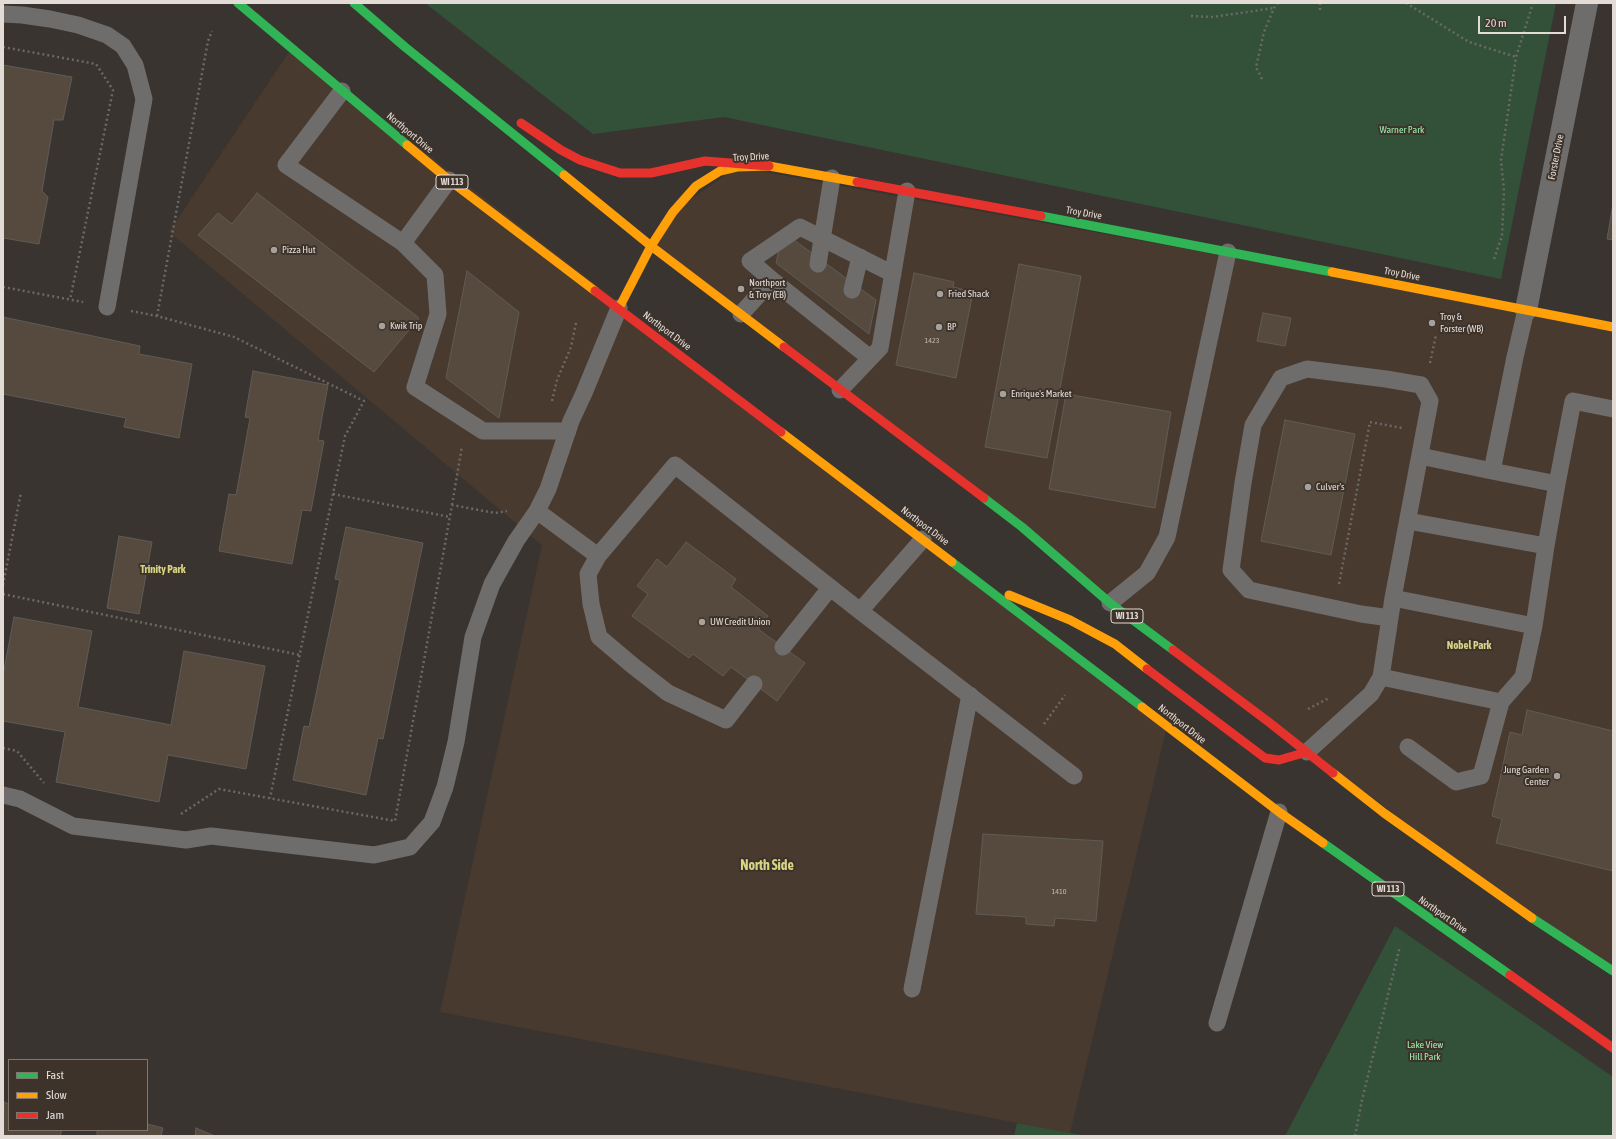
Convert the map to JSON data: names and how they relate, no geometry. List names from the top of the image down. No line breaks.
{"streets":{"main road":["Northport Drive","Troy Drive","WI 113"],"street":["Forster Drive"]},"crossings":[["Northport Drive","Troy Drive"],["Troy Drive","Forster Drive"],["Troy Drive","WI 113"]],"districts":["Trinity Park","Nobel Park","North Side"],"parks":["Warner Park","Lake View Hill Park"],"places":["Pizza Hut","Northport & Troy (EB)","Fried Shack","Troy & Forster (WB)","Kwik Trip","BP","Enrique's Market","Culver's","UW Credit Union","Jung Garden Center"],"house_numbers":["1423","1410"],"legend":["Fast","Slow","Jam"],"scale_bar":"20 m"}
